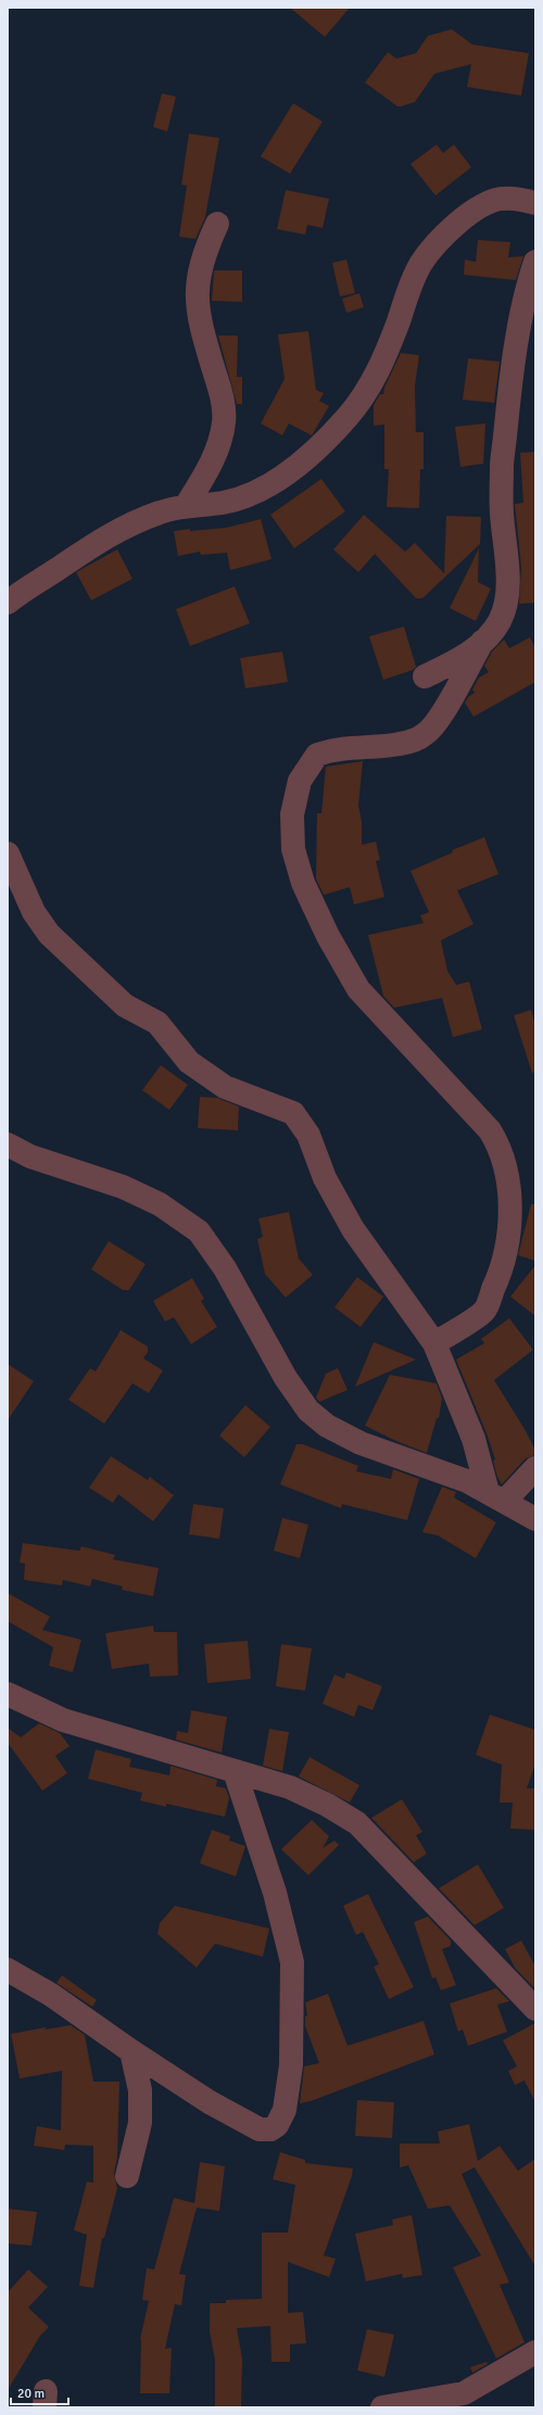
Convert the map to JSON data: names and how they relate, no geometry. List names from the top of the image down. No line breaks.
{"scale_bar":"20 m"}
